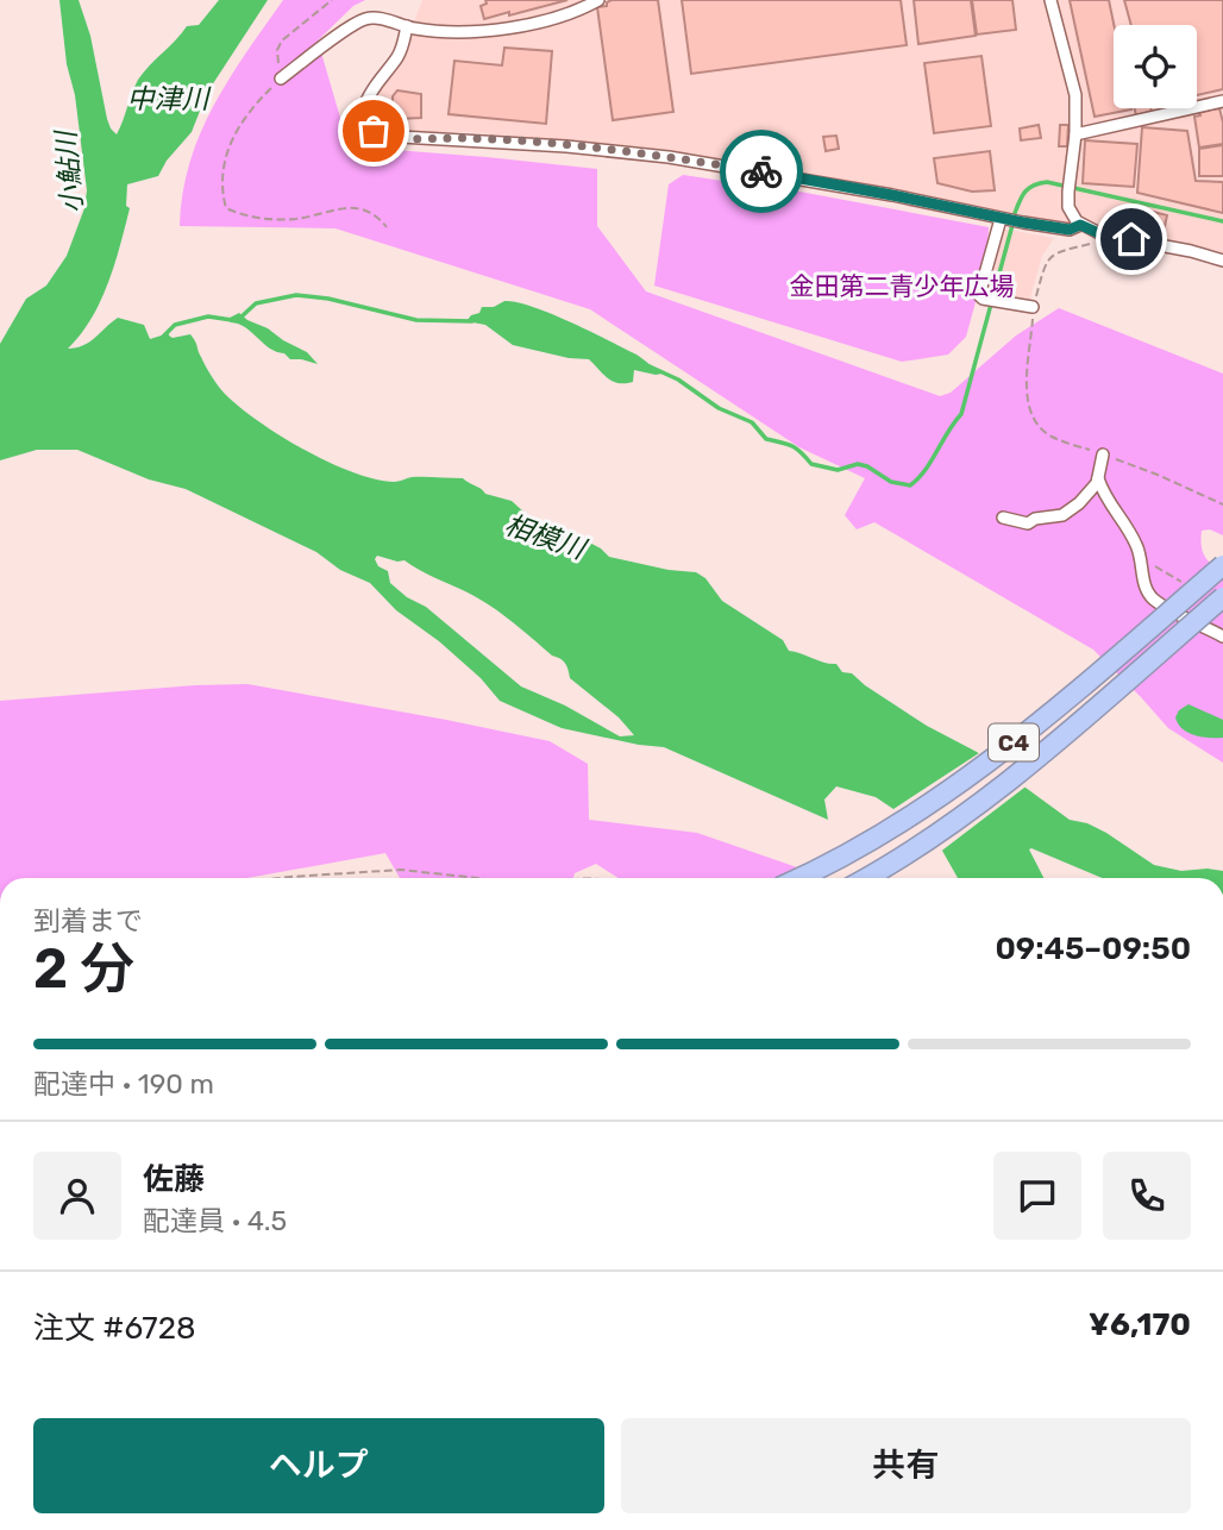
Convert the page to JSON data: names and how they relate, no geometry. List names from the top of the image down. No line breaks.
{"streets":{"highway":["C4"]},"water":["中津川","小鮎川","相模川"],"parks":["金田第二青少年広場"],"page":{"heading":["2 分","到着まで","09:45–09:50"],"panel":["佐藤","配達員 · 4.5","注文 #6728","¥6,170"],"bar":"配達中 · 190 m","buttons":["ヘルプ","共有"]}}
